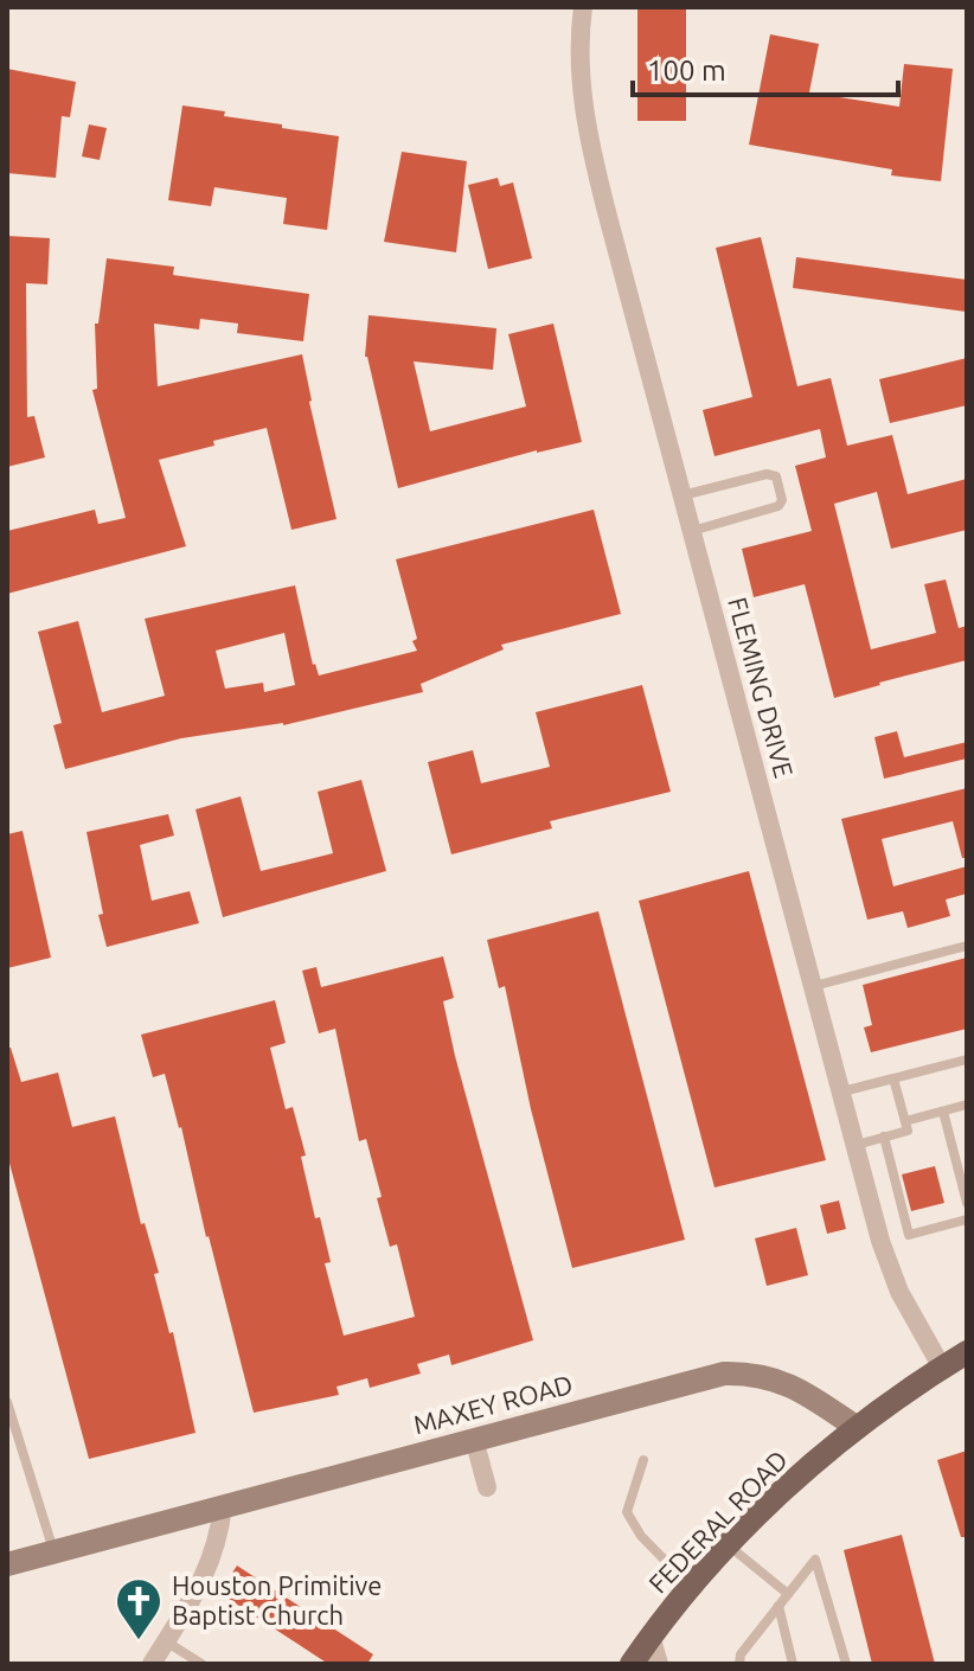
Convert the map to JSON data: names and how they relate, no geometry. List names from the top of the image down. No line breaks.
{"streets":{"main road":["FEDERAL ROAD"],"street":["FLEMING DRIVE","MAXEY ROAD"]},"crossings":[["MAXEY ROAD","FEDERAL ROAD"]],"places":{"church":["Houston Primitive Baptist Church"]},"scale_bar":"100 m"}
